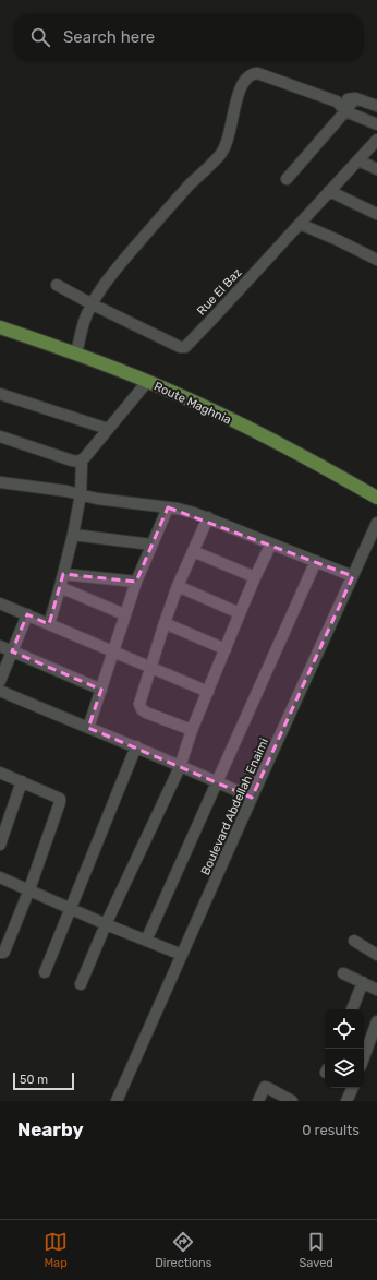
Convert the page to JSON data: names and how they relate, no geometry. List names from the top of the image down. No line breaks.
{"streets":{"main road":["Route Maghnia"],"street":["Rue El Baz","Boulevard Abdellah Enaimi"]},"scale_bar":"50 m","page":{"search":"Search here","scale":"50 m","heading":["Nearby","0 results"],"nav":["Map","Directions","Saved"]}}
